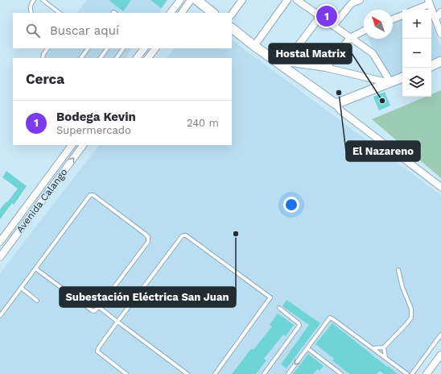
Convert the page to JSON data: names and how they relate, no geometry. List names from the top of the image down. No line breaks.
{"streets":{"street":["Avenida Calango"]},"places":["El Nazareno","Hostal Matrix","Subestación Eléctrica San Juan"],"north":"top left","page":{"pins":"1","map_buttons":["+","−"],"search":"Buscar aquí","heading":"Cerca","list":[{"mark":"1","name":"Bodega Kevin","note":"Supermercado","value":"240 m"}]}}
